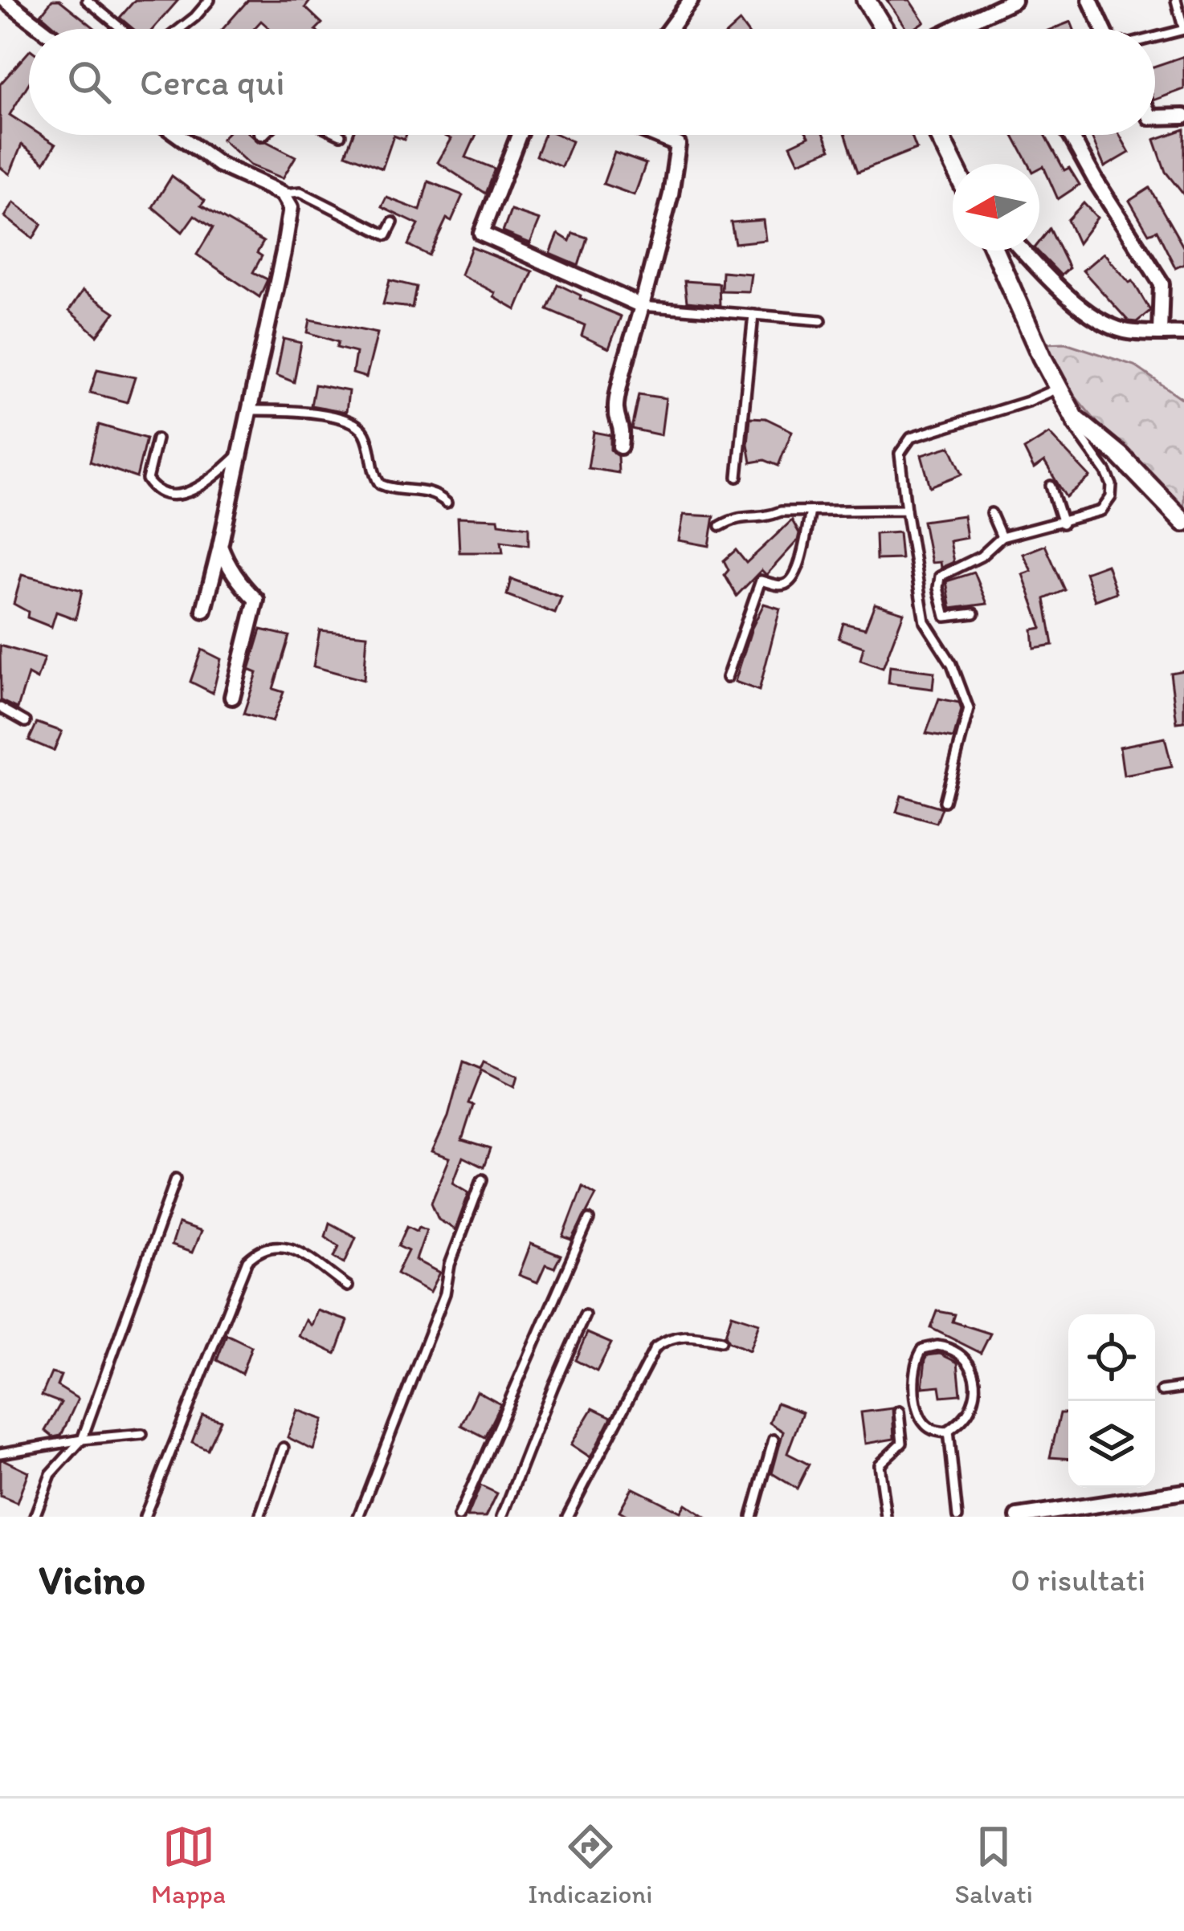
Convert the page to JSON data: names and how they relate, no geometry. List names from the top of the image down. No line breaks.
{"north":"left","page":{"search":"Cerca qui","heading":["Vicino","0 risultati"],"nav":["Mappa","Indicazioni","Salvati"]}}
